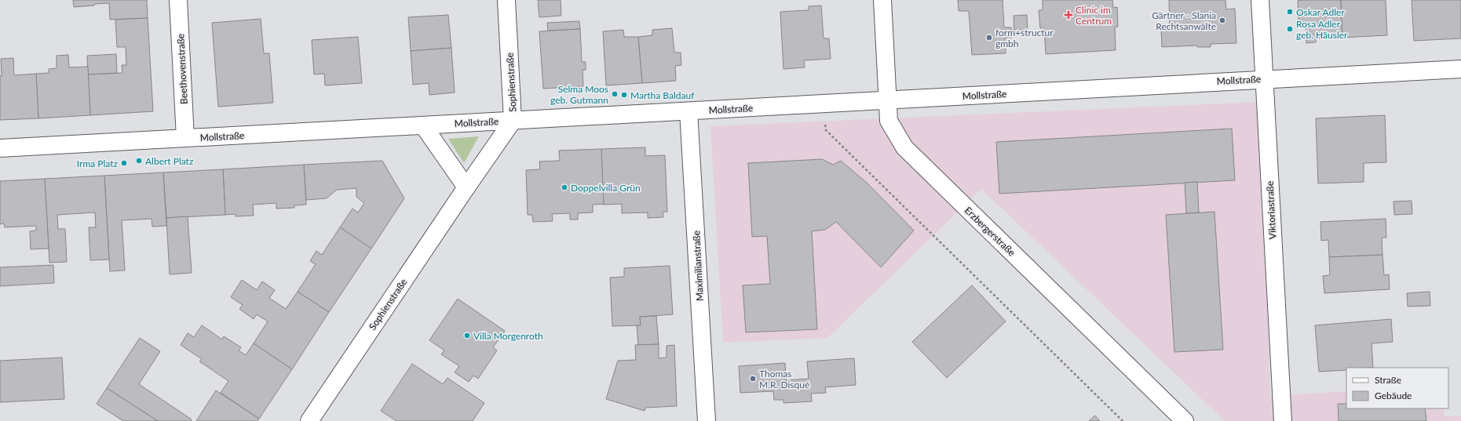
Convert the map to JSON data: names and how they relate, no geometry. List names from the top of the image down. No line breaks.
{"streets":{"street":["Beethovenstraße","Mollstraße","Sophienstraße","Viktoriastraße","Erzbergerstraße","Maximilianstraße"]},"crossings":[["Beethovenstraße","Mollstraße"],["Mollstraße","Sophienstraße"],["Mollstraße","Viktoriastraße"],["Mollstraße","Erzbergerstraße"],["Mollstraße","Maximilianstraße"]],"places":{"other":["Oskar Adler","Gärtner - Slania Rechtsanwälte","Rosa Adler geb. Häusler","form+structur gmbh","Selma Moos geb. Gutmann","Martha Baldauf","Albert Platz","Irma Platz","Doppelvilla Grün","Villa Morgenroth","Thomas M.R. Disqué"],"health":["Clinic im Centrum"]},"legend":["Straße","Gebäude"]}
